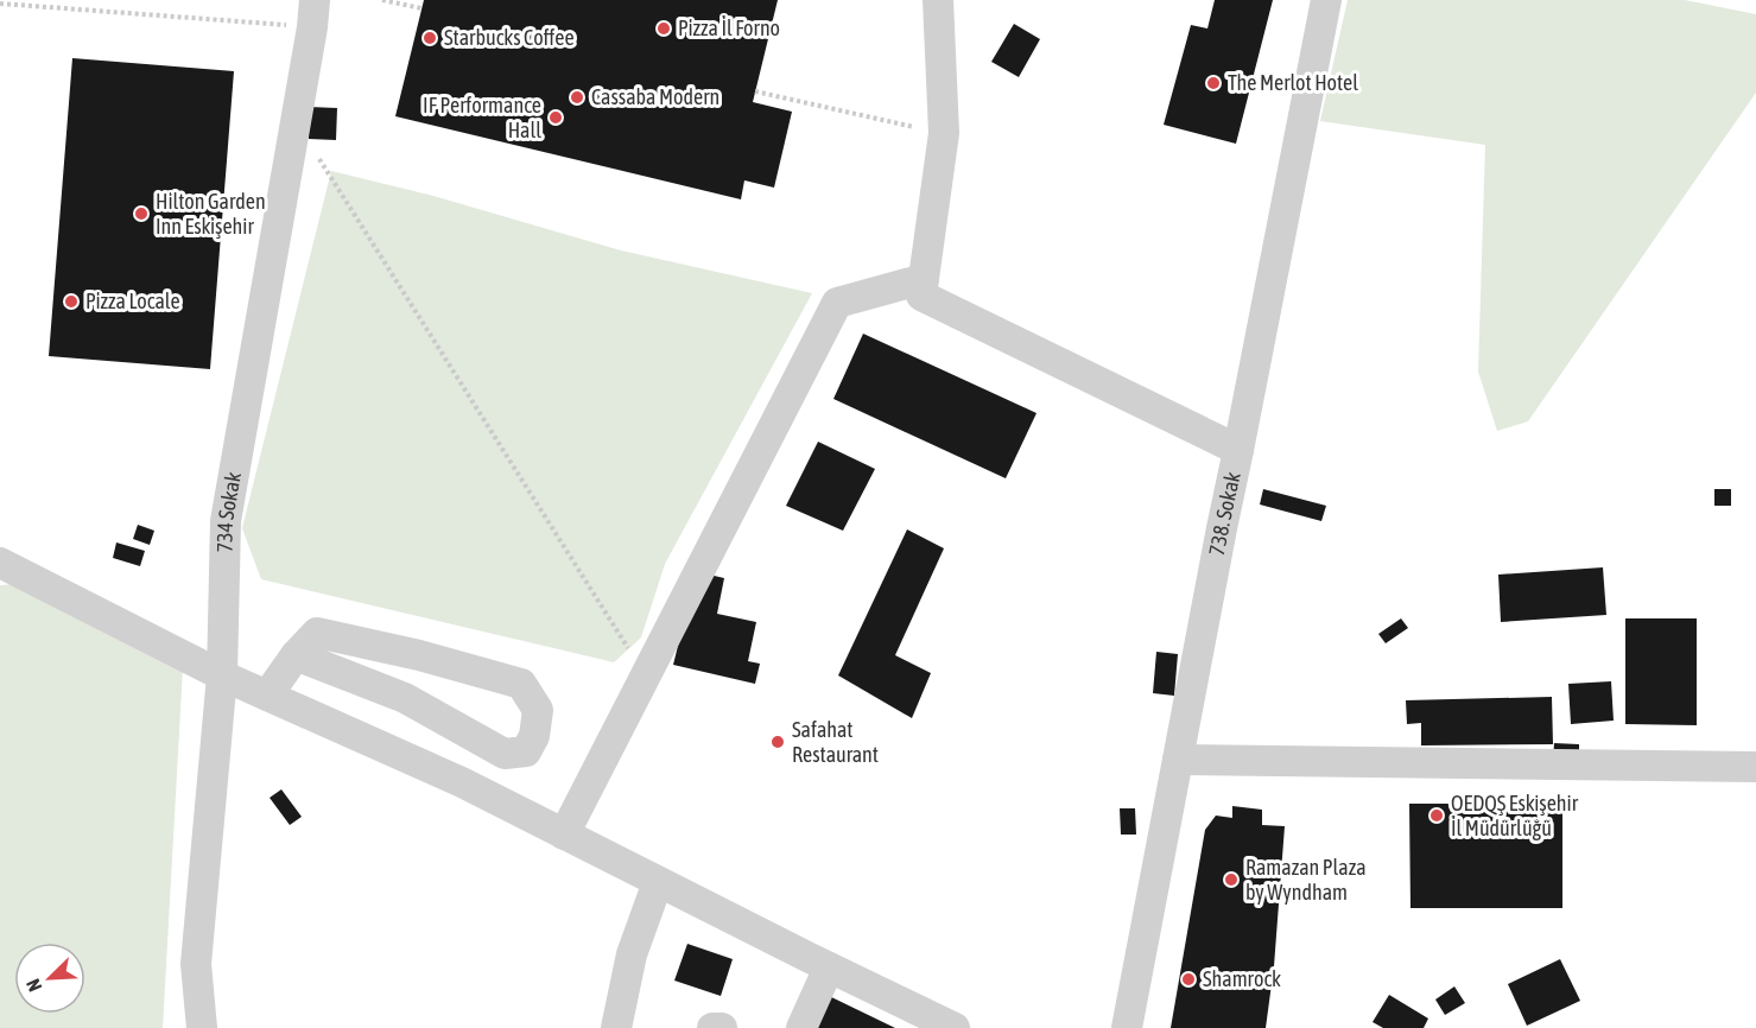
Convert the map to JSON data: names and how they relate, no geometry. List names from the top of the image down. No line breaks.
{"streets":{"street":["734 Sokak","738. Sokak"]},"places":["Pizza İl Forno","Starbucks Coffee","The Merlot Hotel","Cassaba Modern","IF Performance Hall","Hilton Garden Inn Eskişehir","Pizza Locale","Safahat Restaurant","OEDQŞ Eskişehir İl Müdürlüğü","Ramazan Plaza by Wyndham","Shamrock"],"north":"bottom left"}
